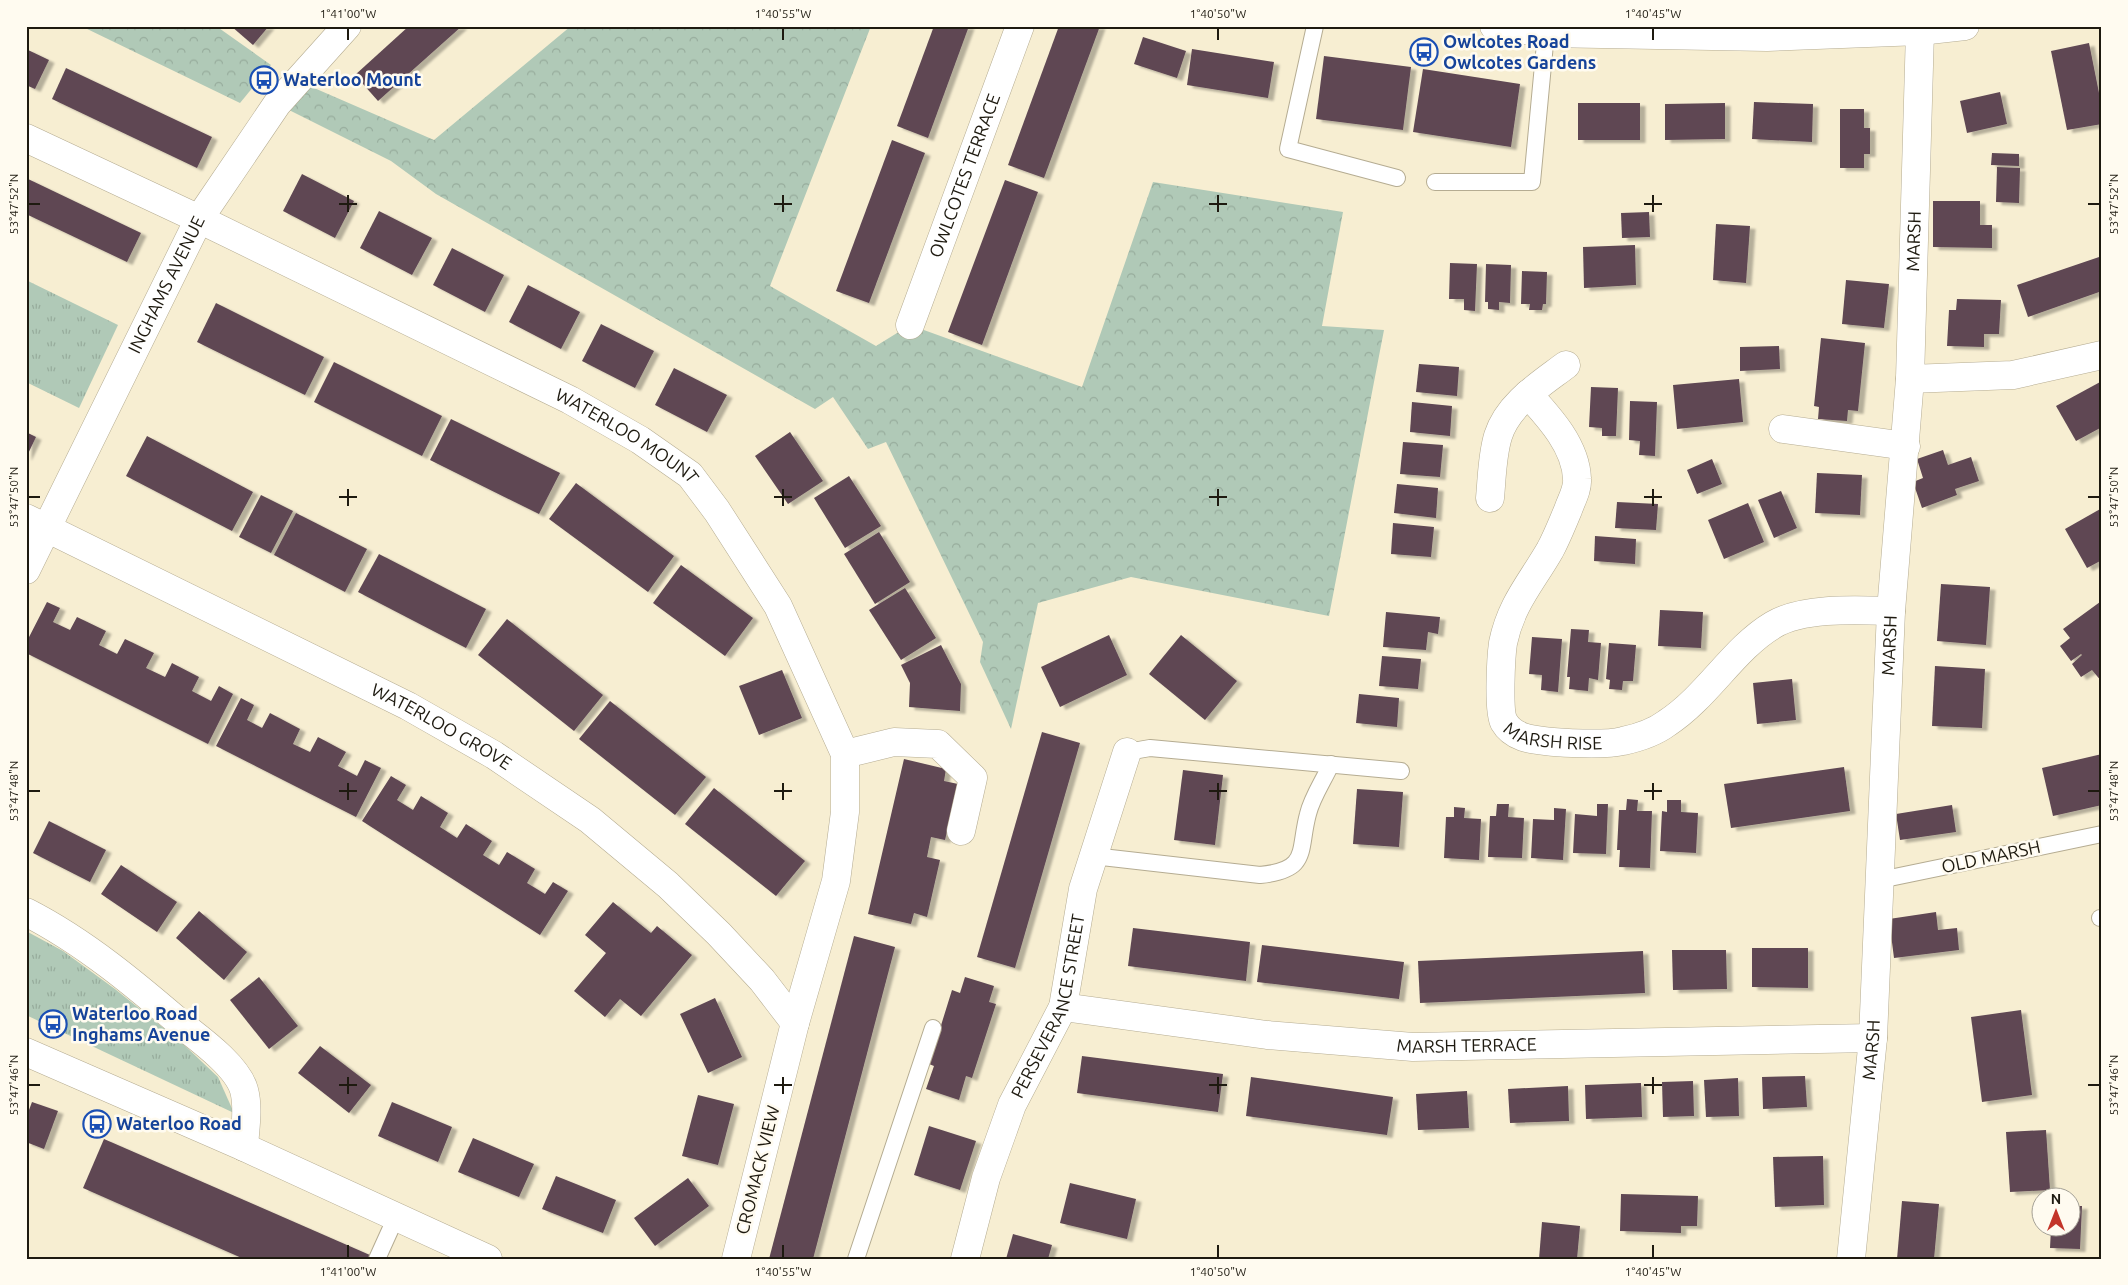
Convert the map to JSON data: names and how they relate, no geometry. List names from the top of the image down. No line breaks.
{"streets":{"street":["OWLCOTES TERRACE","MARSH","INGHAMS AVENUE","WATERLOO MOUNT","WATERLOO GROVE","MARSH RISE","PERSEVERANCE STREET","MARSH TERRACE","CROMACK VIEW"],"lane":["OLD MARSH"]},"crossings":[["MARSH","MARSH RISE"],["MARSH","OLD MARSH"],["MARSH","MARSH TERRACE"],["INGHAMS AVENUE","WATERLOO MOUNT"],["INGHAMS AVENUE","WATERLOO GROVE"],["WATERLOO MOUNT","WATERLOO GROVE"],["WATERLOO MOUNT","CROMACK VIEW"],["WATERLOO GROVE","CROMACK VIEW"],["PERSEVERANCE STREET","MARSH TERRACE"]],"places":{"bus stop":["Owlcotes Road Owlcotes Gardens","Waterloo Mount","Waterloo Road Inghams Avenue","Waterloo Road"]},"north":"top","coordinates":["1°41'00\"W","1°40'55\"W","1°40'50\"W","1°40'45\"W","53°47'52\"N","53°47'50\"N","53°47'48\"N","53°47'46\"N"]}
